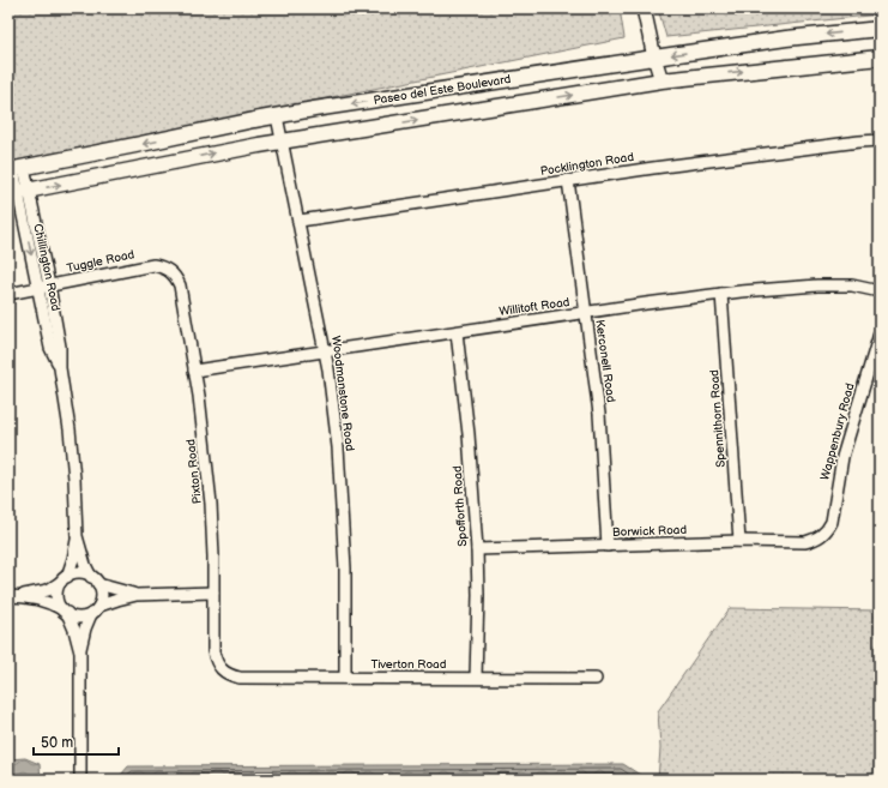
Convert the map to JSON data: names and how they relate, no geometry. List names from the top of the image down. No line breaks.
{"streets":{"main road":["Paseo del Este Boulevard"],"street":["Pocklington Road","Tuggle Road","Chillington Road","Willitoft Road","Kerconell Road","Woodmanstone Road","Spennithorn Road","Wappenbury Road","Pixton Road","Spofforth Road","Borwick Road","Tiverton Road"]},"crossings":[["Paseo del Este Boulevard","Chillington Road"],["Paseo del Este Boulevard","Woodmanstone Road"],["Pocklington Road","Kerconell Road"],["Pocklington Road","Woodmanstone Road"],["Tuggle Road","Chillington Road"],["Tuggle Road","Pixton Road"],["Willitoft Road","Kerconell Road"],["Willitoft Road","Woodmanstone Road"],["Willitoft Road","Spennithorn Road"],["Willitoft Road","Pixton Road"],["Willitoft Road","Spofforth Road"],["Kerconell Road","Borwick Road"],["Woodmanstone Road","Tiverton Road"],["Spennithorn Road","Borwick Road"],["Wappenbury Road","Borwick Road"],["Pixton Road","Tiverton Road"],["Spofforth Road","Borwick Road"],["Spofforth Road","Tiverton Road"]],"scale_bar":"50 m"}
